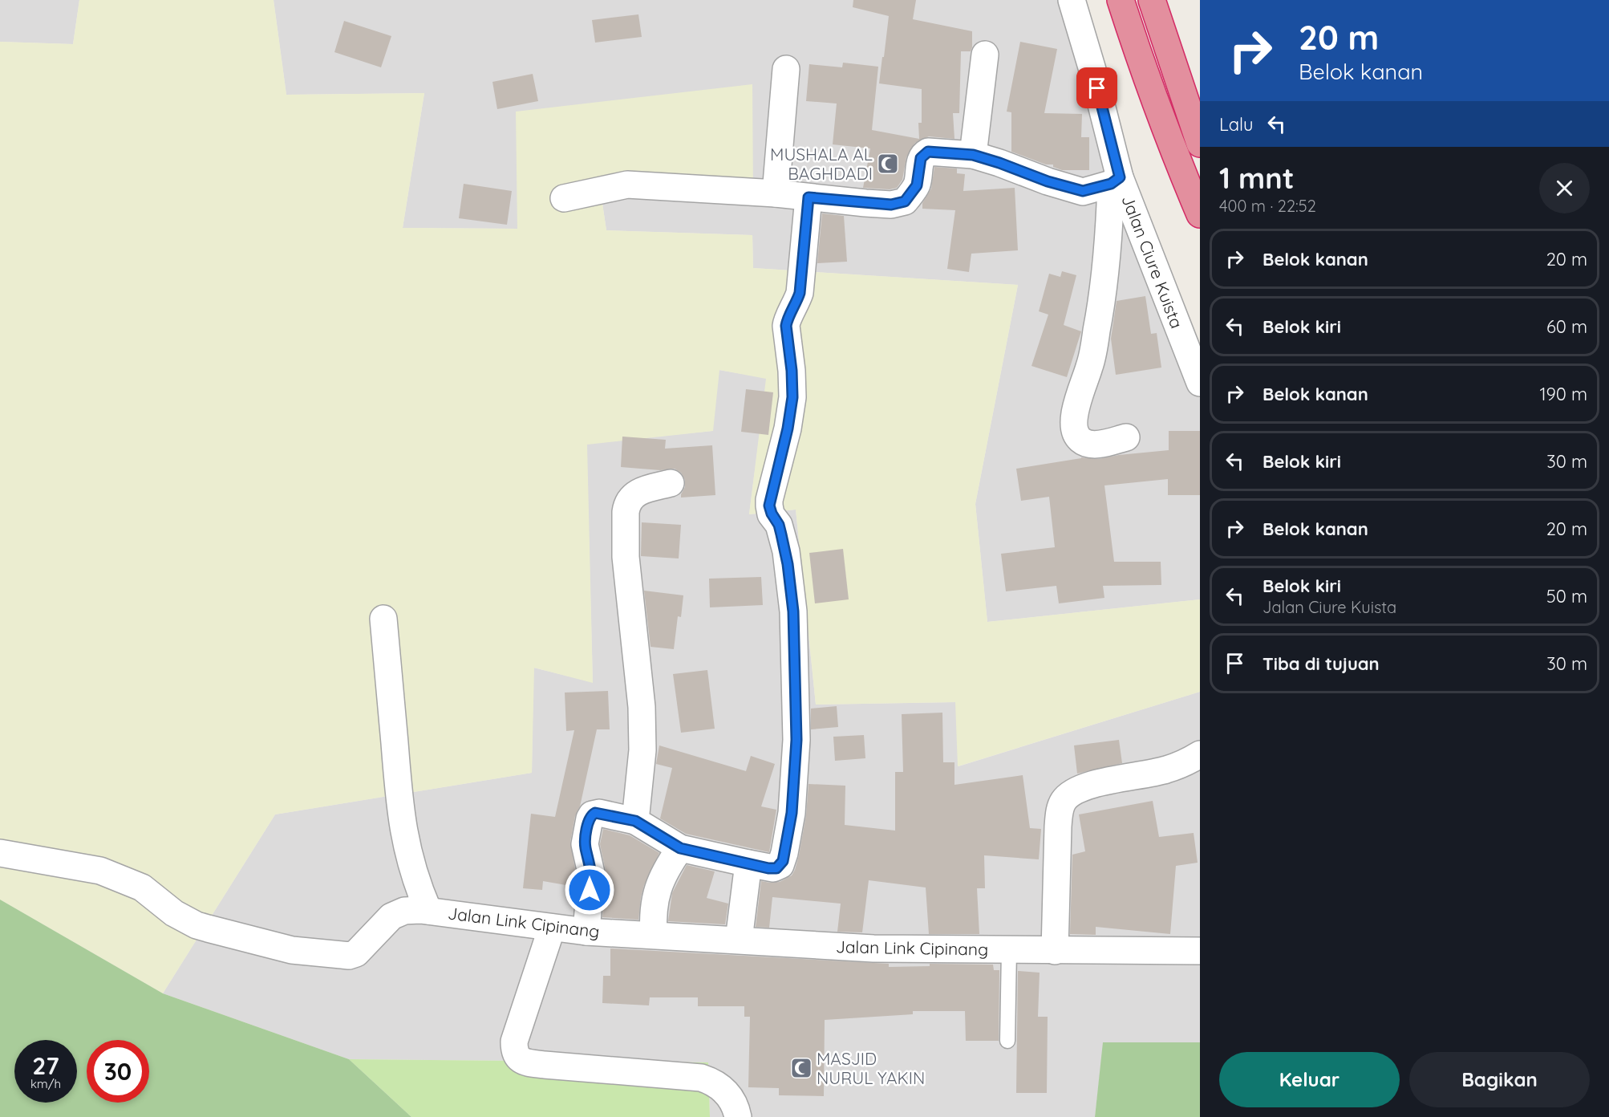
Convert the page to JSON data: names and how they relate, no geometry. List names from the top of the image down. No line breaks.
{"streets":{"street":["Jalan Ciure Kuista","Jalan Link Cipinang"]},"places":{"mosque":["MUSHALA AL BAGHDADI","MASJID NURUL YAKIN"]},"page":{"turn":["20 m","Belok kanan"],"then":"Lalu","heading":["1 mnt","400 m · 22:52"],"list":[{"name":"Belok kanan","value":"20 m"},{"name":"Belok kiri","value":"60 m"},{"name":"Belok kanan","value":"190 m"},{"name":"Belok kiri","value":"30 m"},{"name":"Belok kanan","value":"20 m"},{"name":"Belok kiri","note":"Jalan Ciure Kuista","value":"50 m"},{"name":"Tiba di tujuan","value":"30 m"}],"speed":"27 km/h","limit":"30","buttons":["Keluar","Bagikan"]}}
